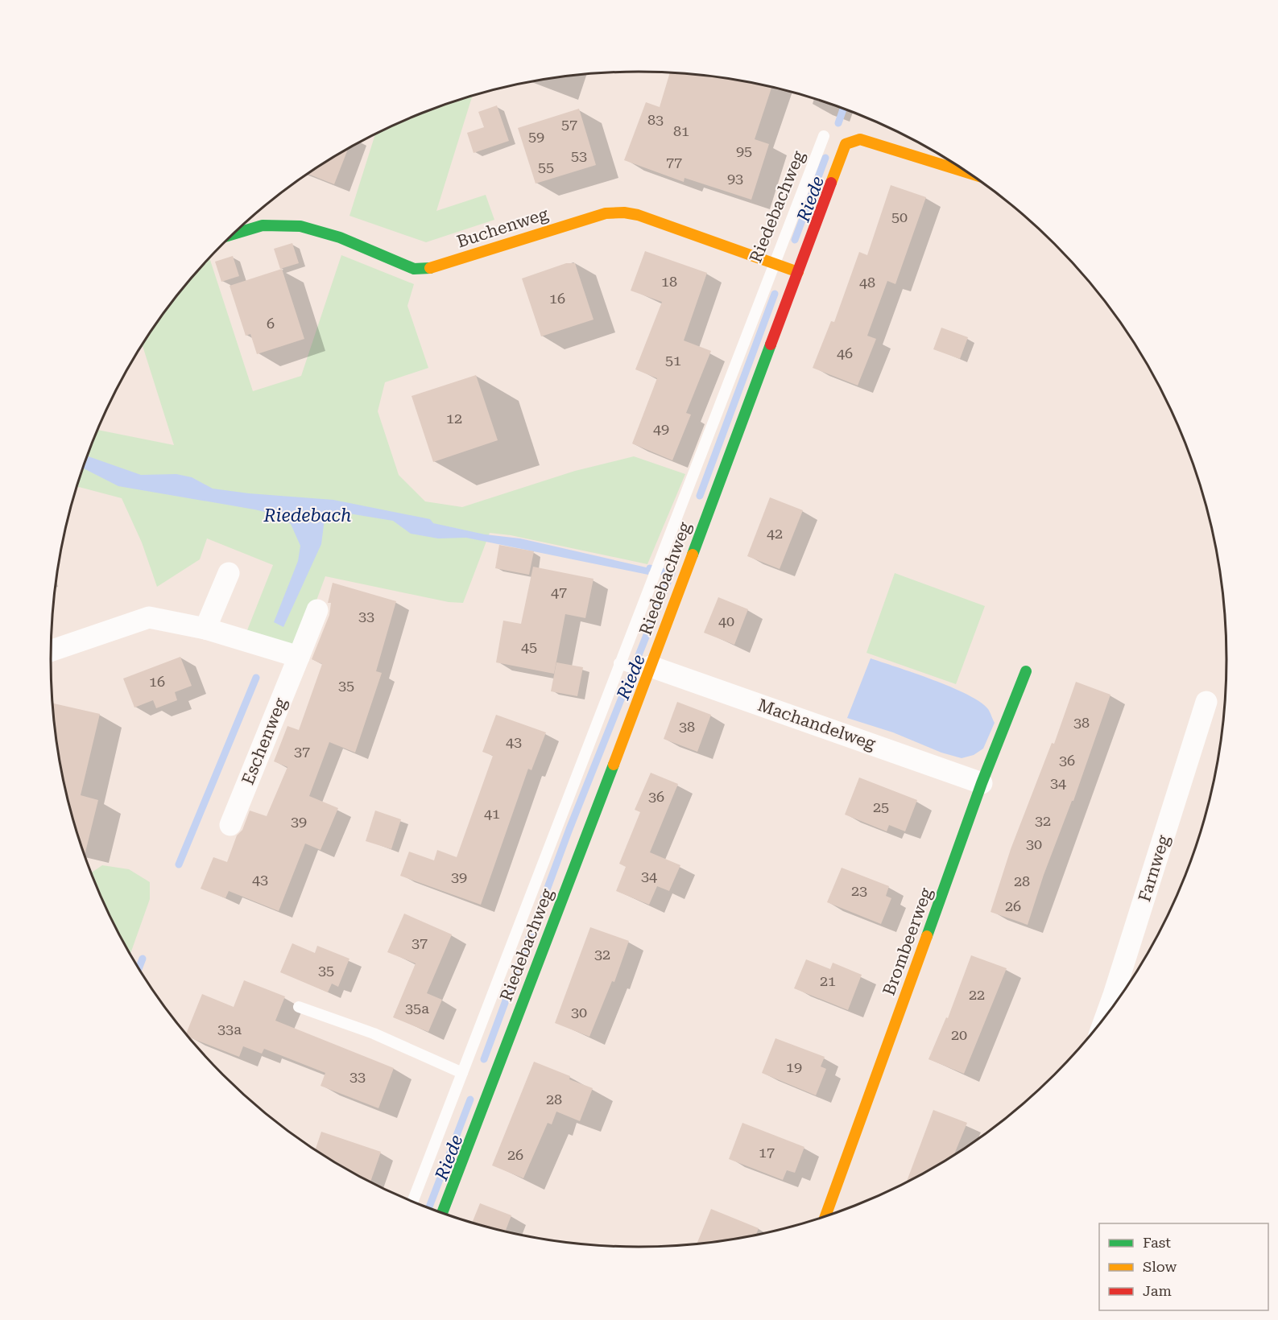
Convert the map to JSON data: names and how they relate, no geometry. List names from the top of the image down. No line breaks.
{"streets":{"street":["Riedebachweg","Buchenweg","Machandelweg","Eschenweg","Farnweg","Brombeerweg"]},"crossings":[["Riedebachweg","Buchenweg"],["Riedebachweg","Machandelweg"],["Machandelweg","Brombeerweg"]],"water":["Riede","Riedebach"],"house_numbers":["83","57","81","59","95","53","77","55","93","50","18","48","16","6","46","51","12","49","42","47","33","40","45","16","35","38","38","43","37","36","34","36","25","41","32","39","30","34","39","43","28","23","26","37","32","35","21","22","35a","30","33a","20","19","33","28","17","26"],"legend":["Fast","Slow","Jam"]}
